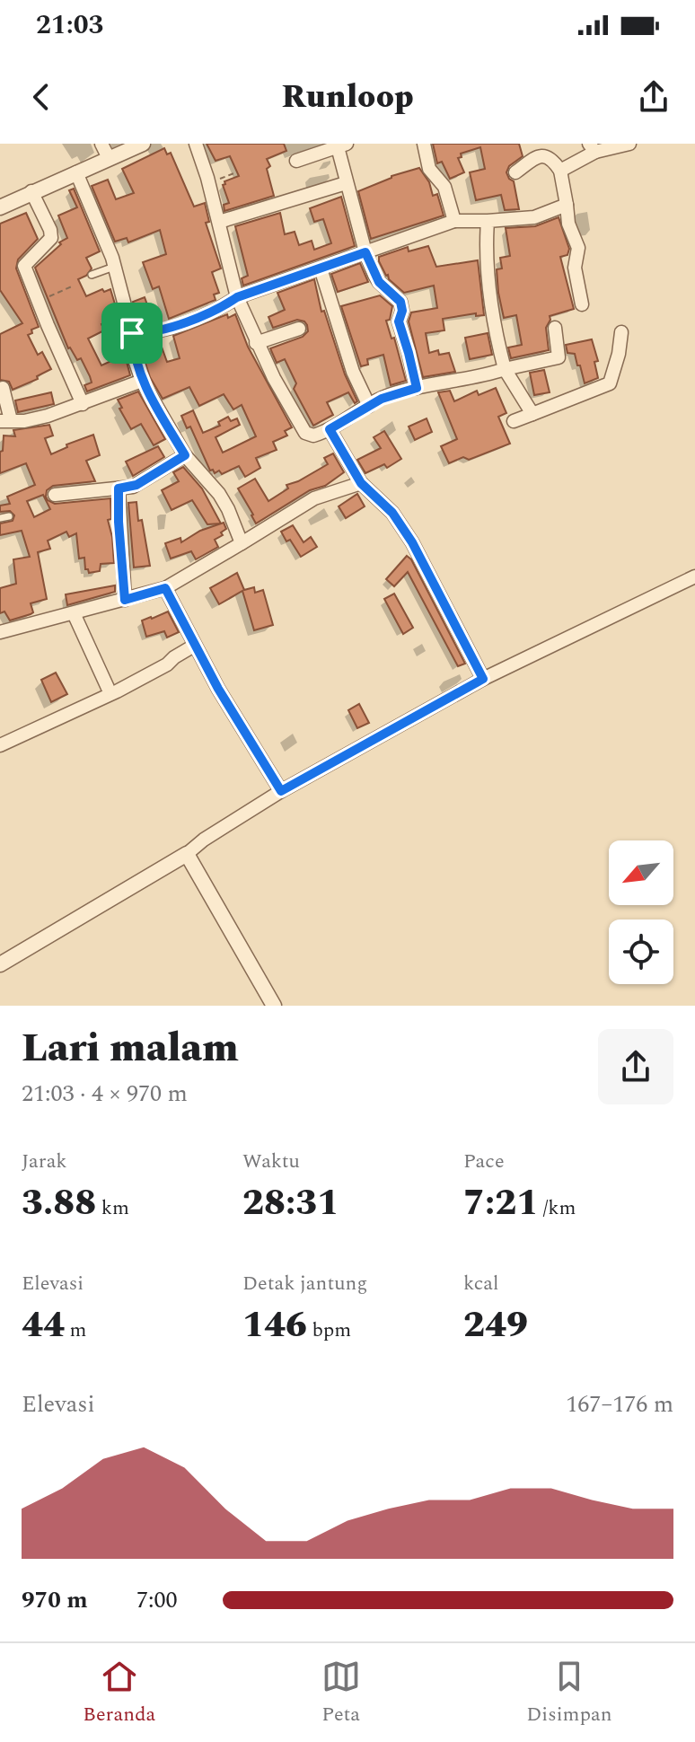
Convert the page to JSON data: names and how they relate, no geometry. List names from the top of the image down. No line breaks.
{"north":"bottom left","page":{"status":"21:03","header":"Runloop","heading":["Lari malam","21:03 · 4 × 970 m"],"stats":[["Jarak","3.88 km"],["Waktu","28:31"],["Pace","7:21 /km"],["Elevasi","44 m"],["Detak jantung","146 bpm"],["kcal","249"]],"chart":["Elevasi","167–176 m"],"list":[{"name":"970 m","note":"7:00"}],"tabs":["Beranda","Peta","Disimpan"]}}
